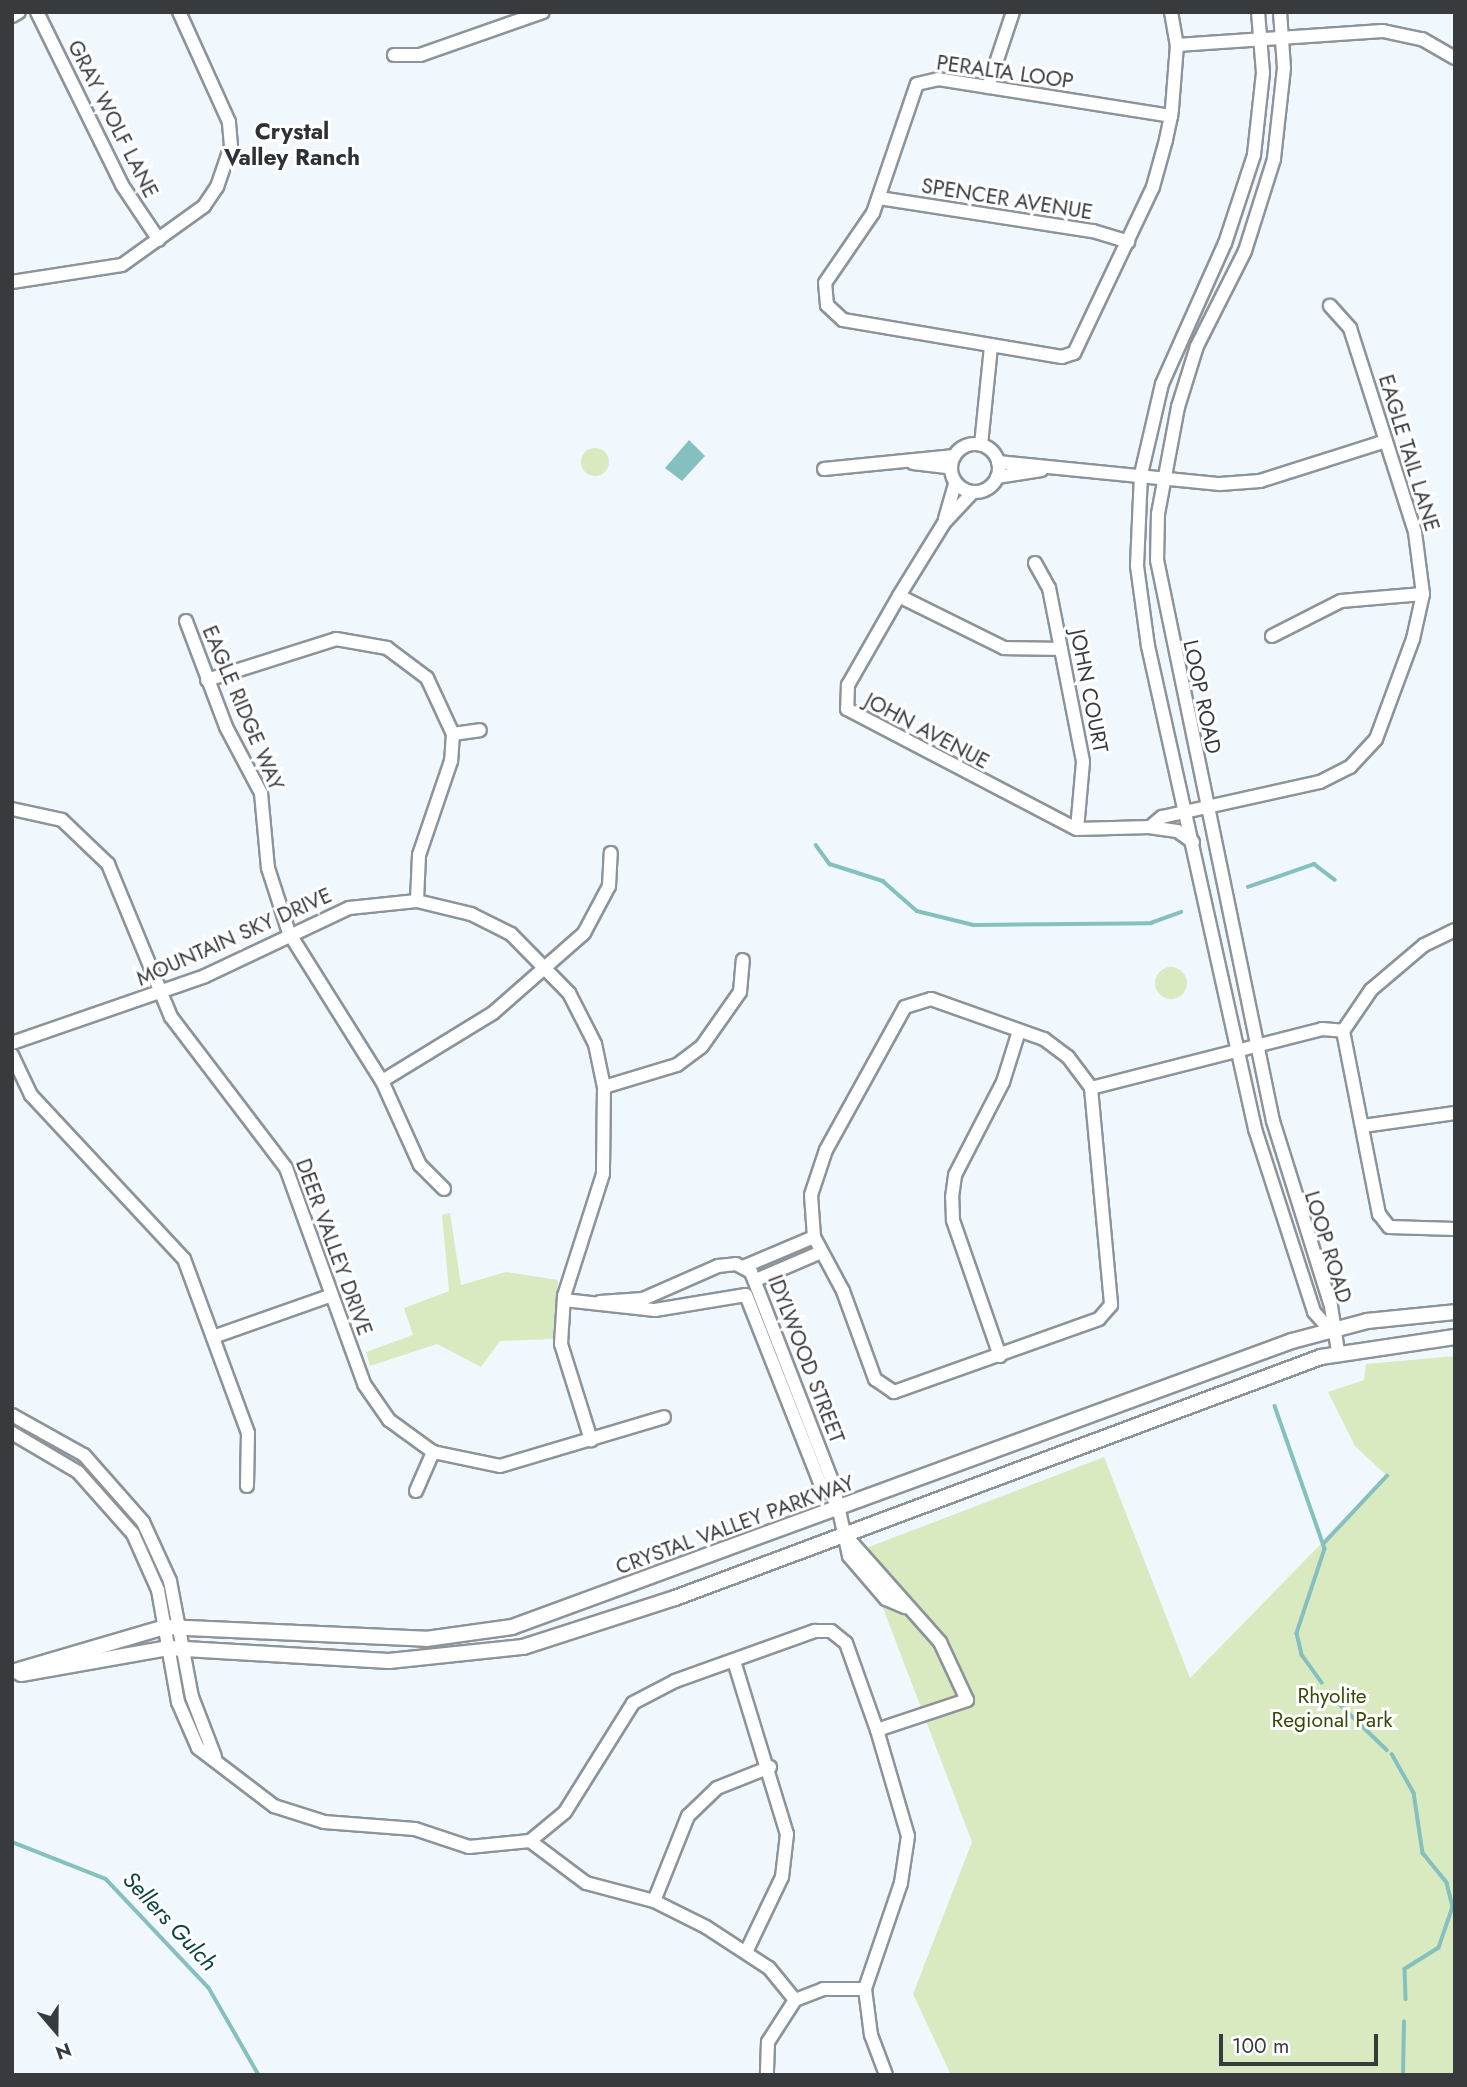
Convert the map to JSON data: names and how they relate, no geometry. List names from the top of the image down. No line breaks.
{"streets":{"main road":["CRYSTAL VALLEY PARKWAY"],"street":["PERALTA LOOP","GRAY WOLF LANE","SPENCER AVENUE","EAGLE TAIL LANE","JOHN COURT","LOOP ROAD","EAGLE RIDGE WAY","JOHN AVENUE","MOUNTAIN SKY DRIVE","DEER VALLEY DRIVE","IDYLWOOD STREET"]},"crossings":[["PERALTA LOOP","SPENCER AVENUE"],["EAGLE TAIL LANE","LOOP ROAD"],["EAGLE TAIL LANE","JOHN AVENUE"],["JOHN COURT","JOHN AVENUE"],["LOOP ROAD","JOHN AVENUE"],["LOOP ROAD","CRYSTAL VALLEY PARKWAY"],["EAGLE RIDGE WAY","MOUNTAIN SKY DRIVE"],["MOUNTAIN SKY DRIVE","DEER VALLEY DRIVE"],["MOUNTAIN SKY DRIVE","IDYLWOOD STREET"],["IDYLWOOD STREET","CRYSTAL VALLEY PARKWAY"]],"districts":["Crystal Valley Ranch"],"water":["Sellers Gulch"],"parks":["Rhyolite Regional Park"],"scale_bar":"100 m","north":"bottom"}
